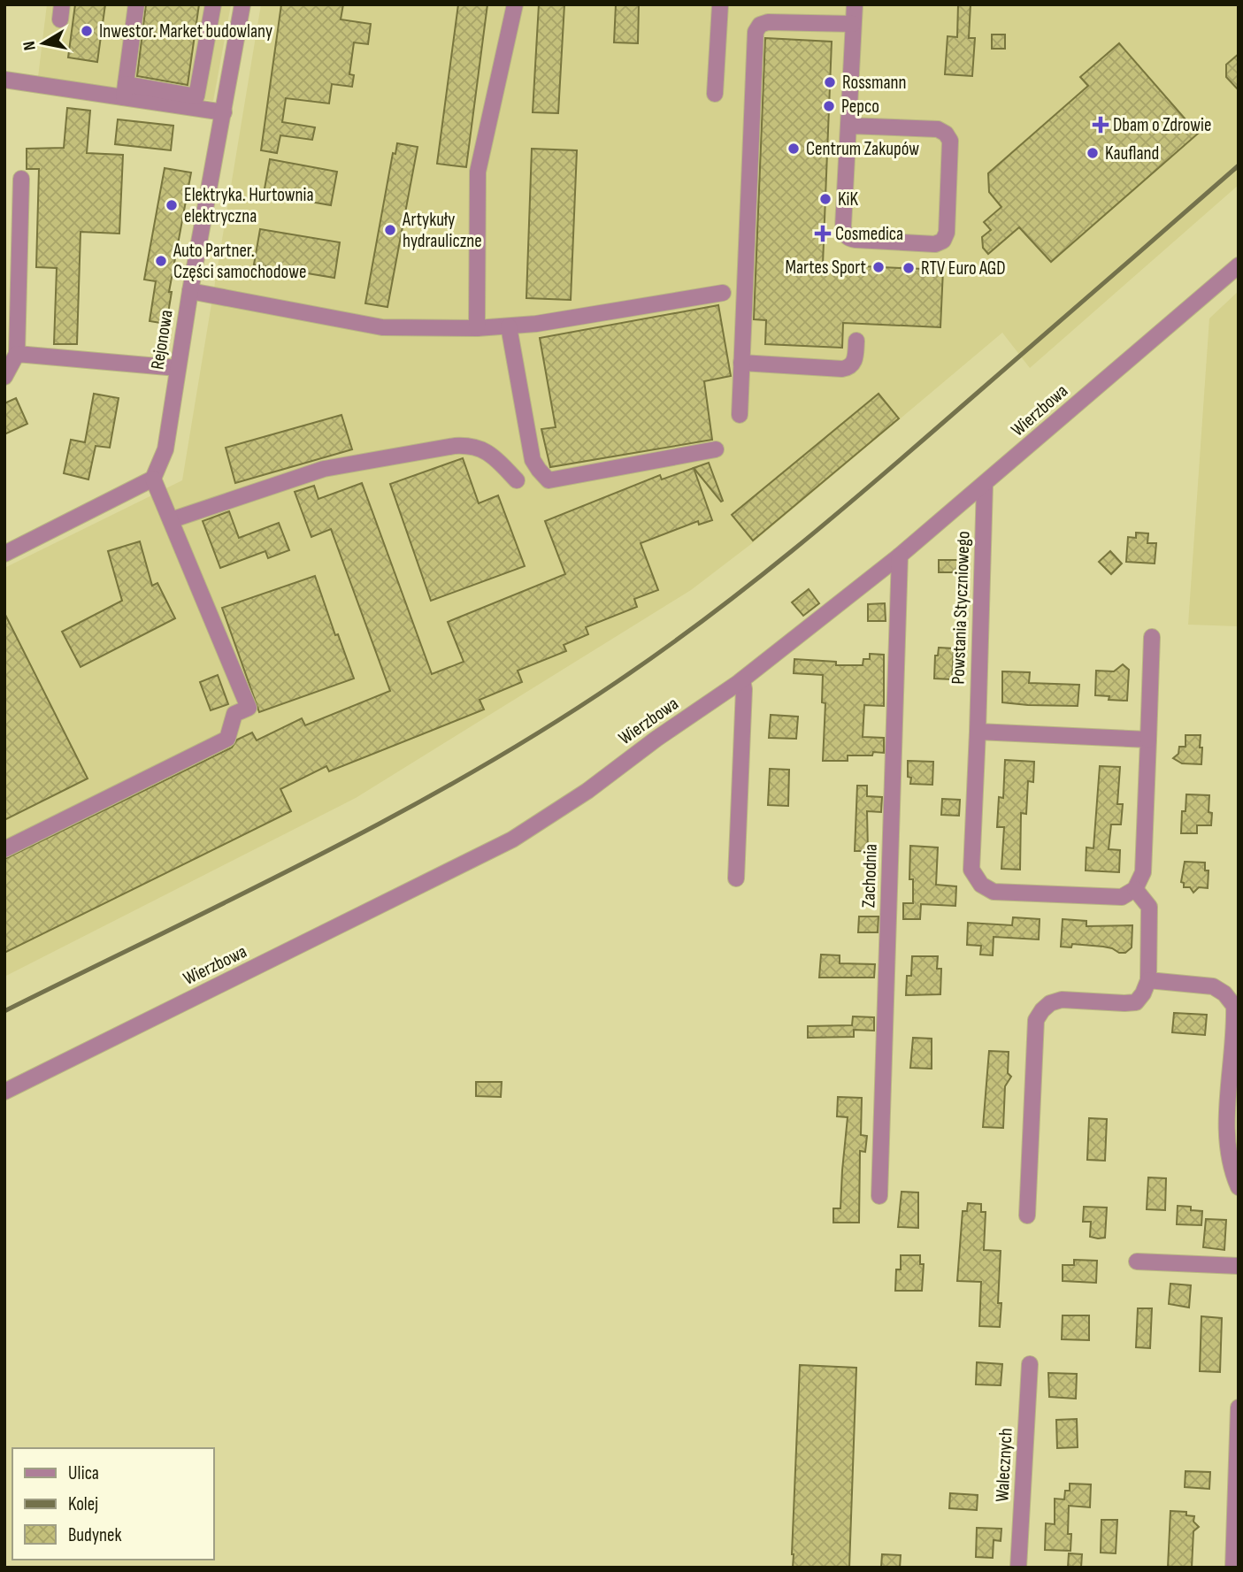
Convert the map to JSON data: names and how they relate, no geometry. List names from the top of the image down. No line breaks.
{"streets":{"street":["Rejonowa","Wierzbowa","Powstania Styczniowego","Zachodnia","Walecznych"]},"crossings":[["Wierzbowa","Powstania Styczniowego"],["Wierzbowa","Zachodnia"]],"places":{"other":["Inwestor. Market budowlany","Rossmann","Pepco","Centrum Zakupów","Kaufland","KiK","Elektryka. Hurtownia elektryczna","Artykuły hydrauliczne","Auto Partner. Części samochodowe","Martes Sport","RTV Euro AGD"],"health":["Dbam o Zdrowie","Cosmedica"]},"legend":["Ulica","Kolej","Budynek"],"north":"left"}
